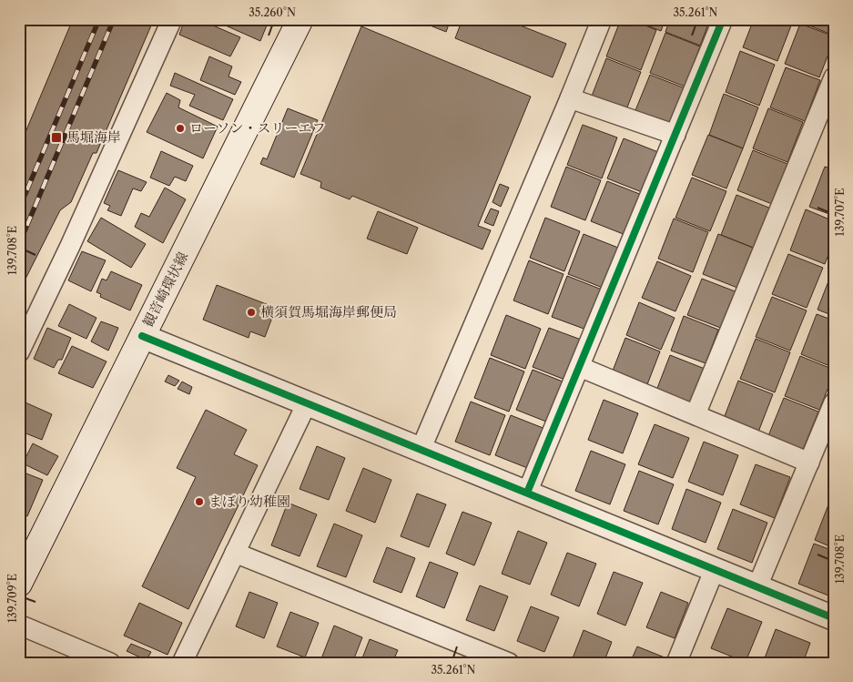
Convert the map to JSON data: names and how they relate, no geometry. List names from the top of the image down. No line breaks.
{"streets":{"main road":["観音崎環状線"]},"places":{"other":["ローソン・スリーエフ","横須賀馬堀海岸郵便局","まぼり幼稚園"],"transit":["馬堀海岸"]},"coordinates":["35.260°N","35.261°N","139.707°E","139.708°E","139.709°E"]}
